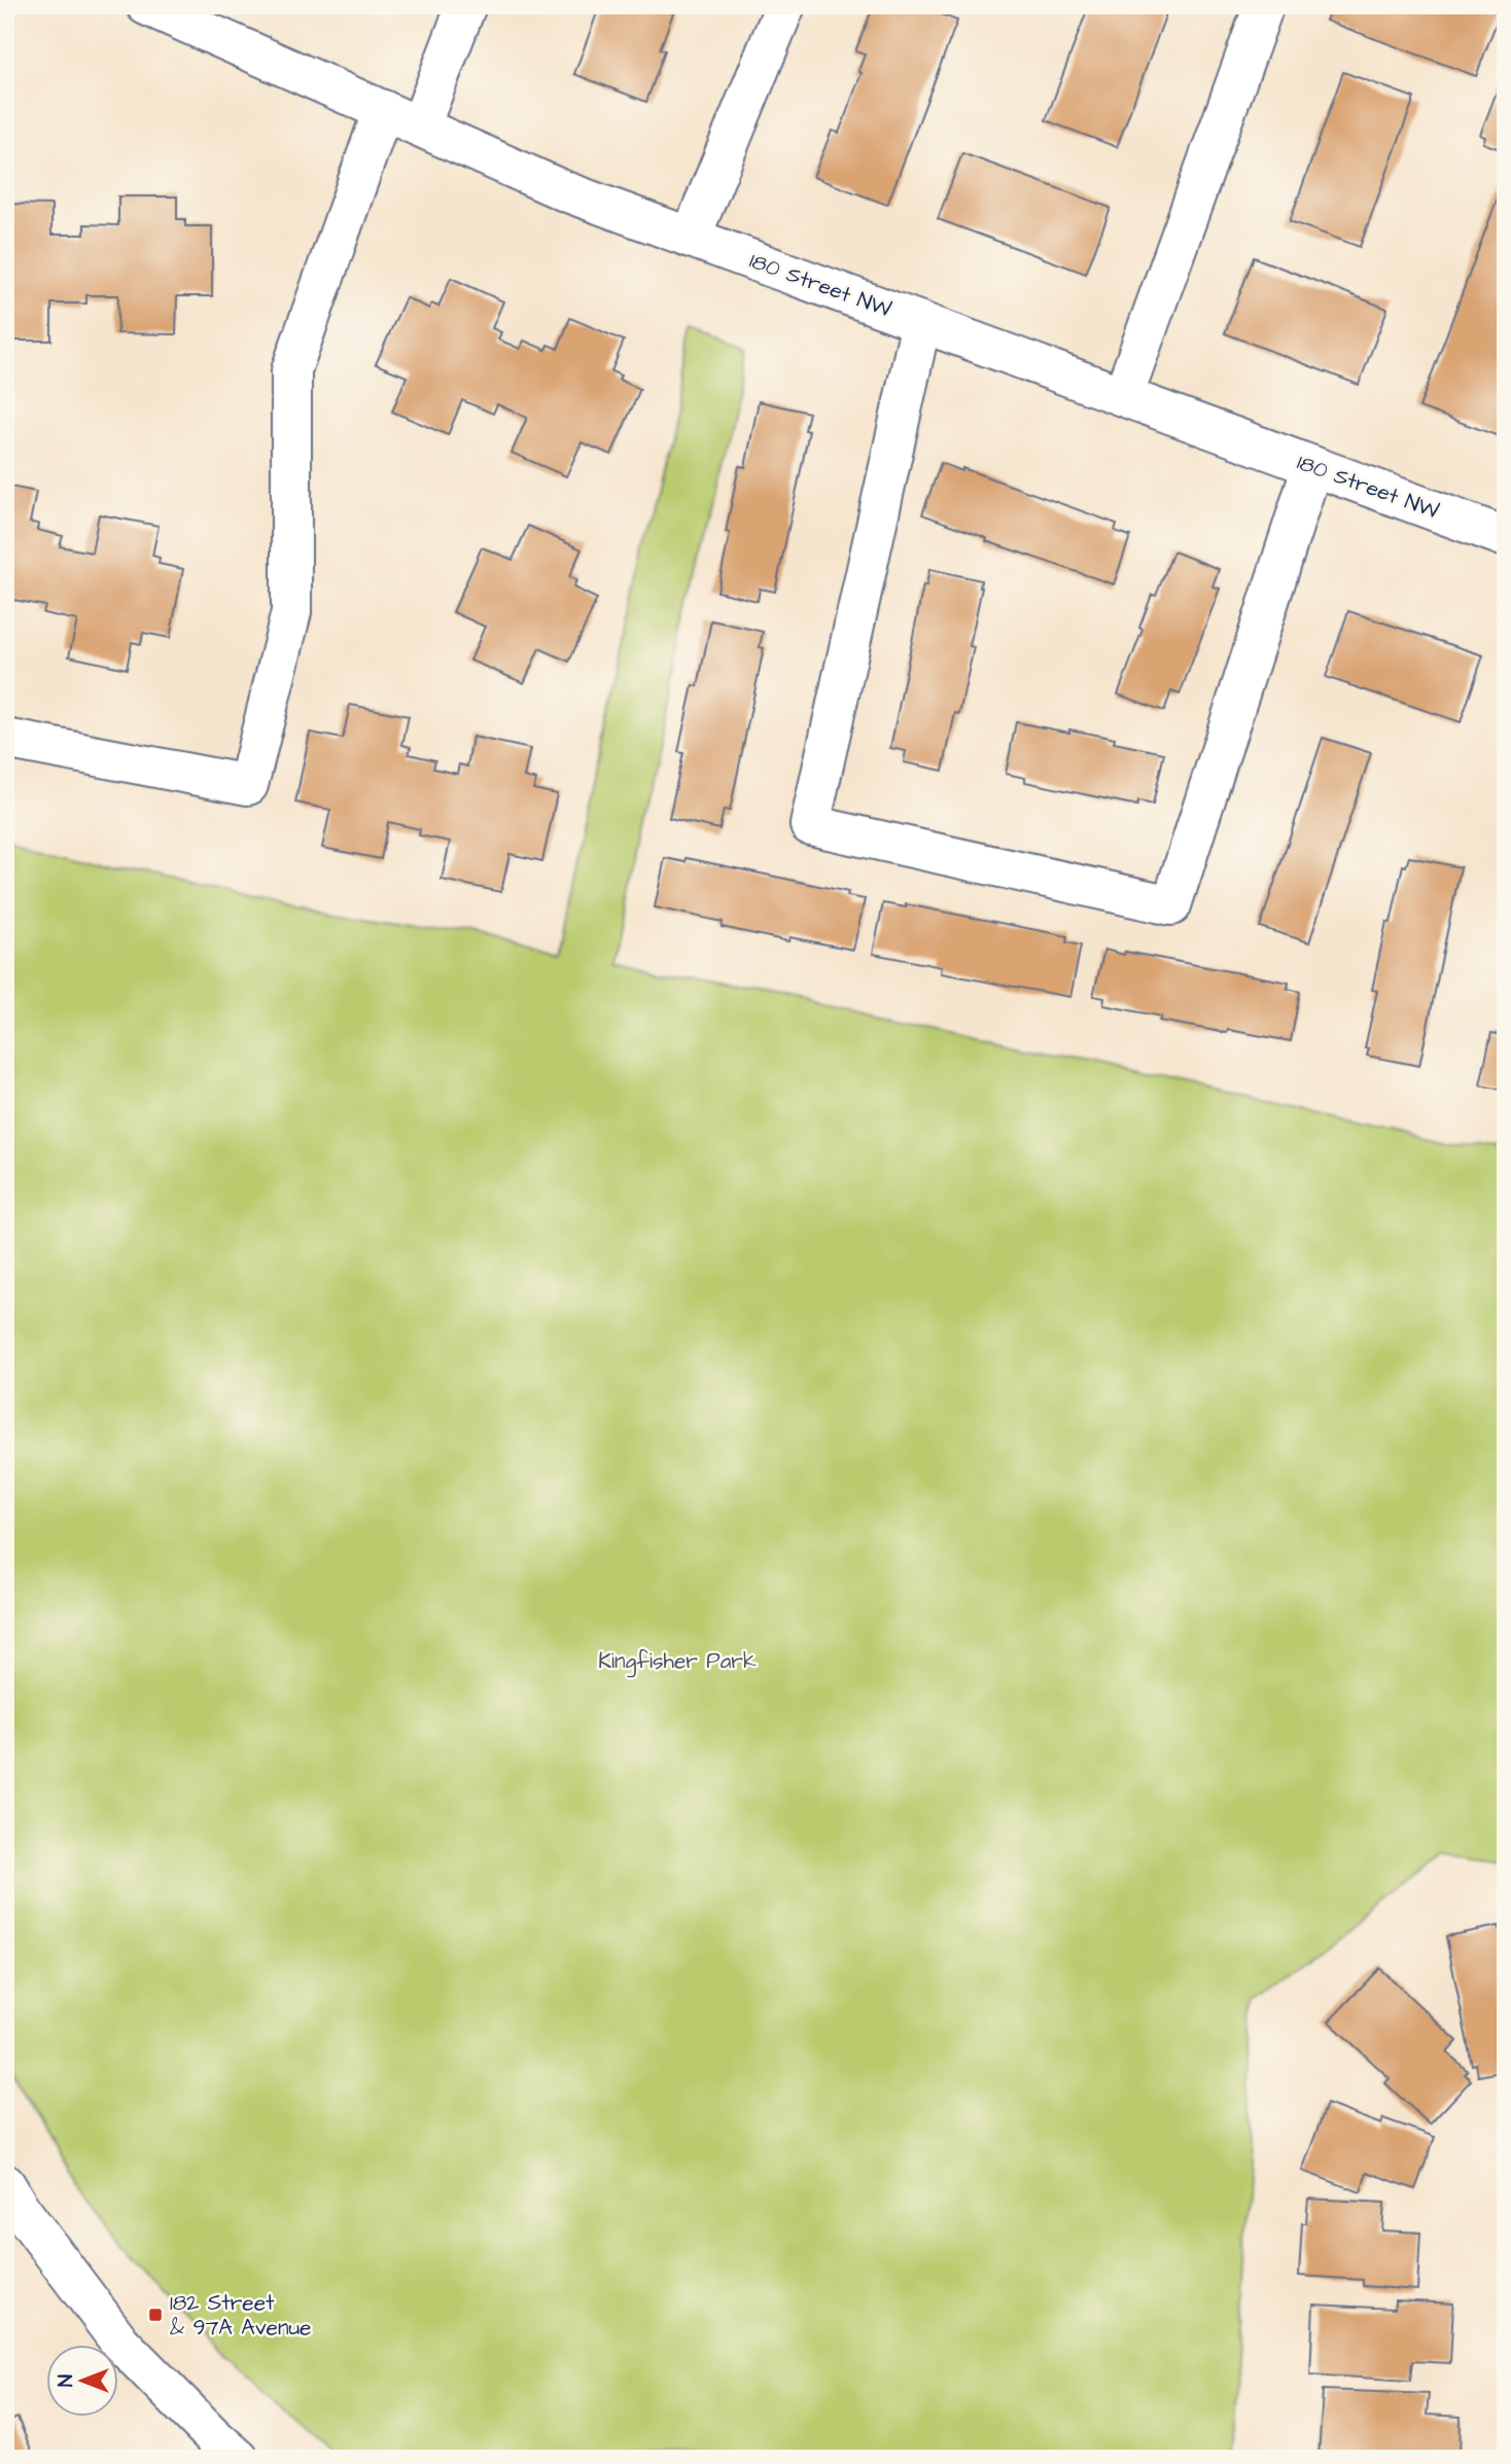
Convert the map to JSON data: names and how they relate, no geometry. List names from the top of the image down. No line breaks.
{"streets":{"street":["180 Street NW"]},"parks":["Kingfisher Park"],"places":{"transit":["182 Street & 97A Avenue"]},"north":"left"}
